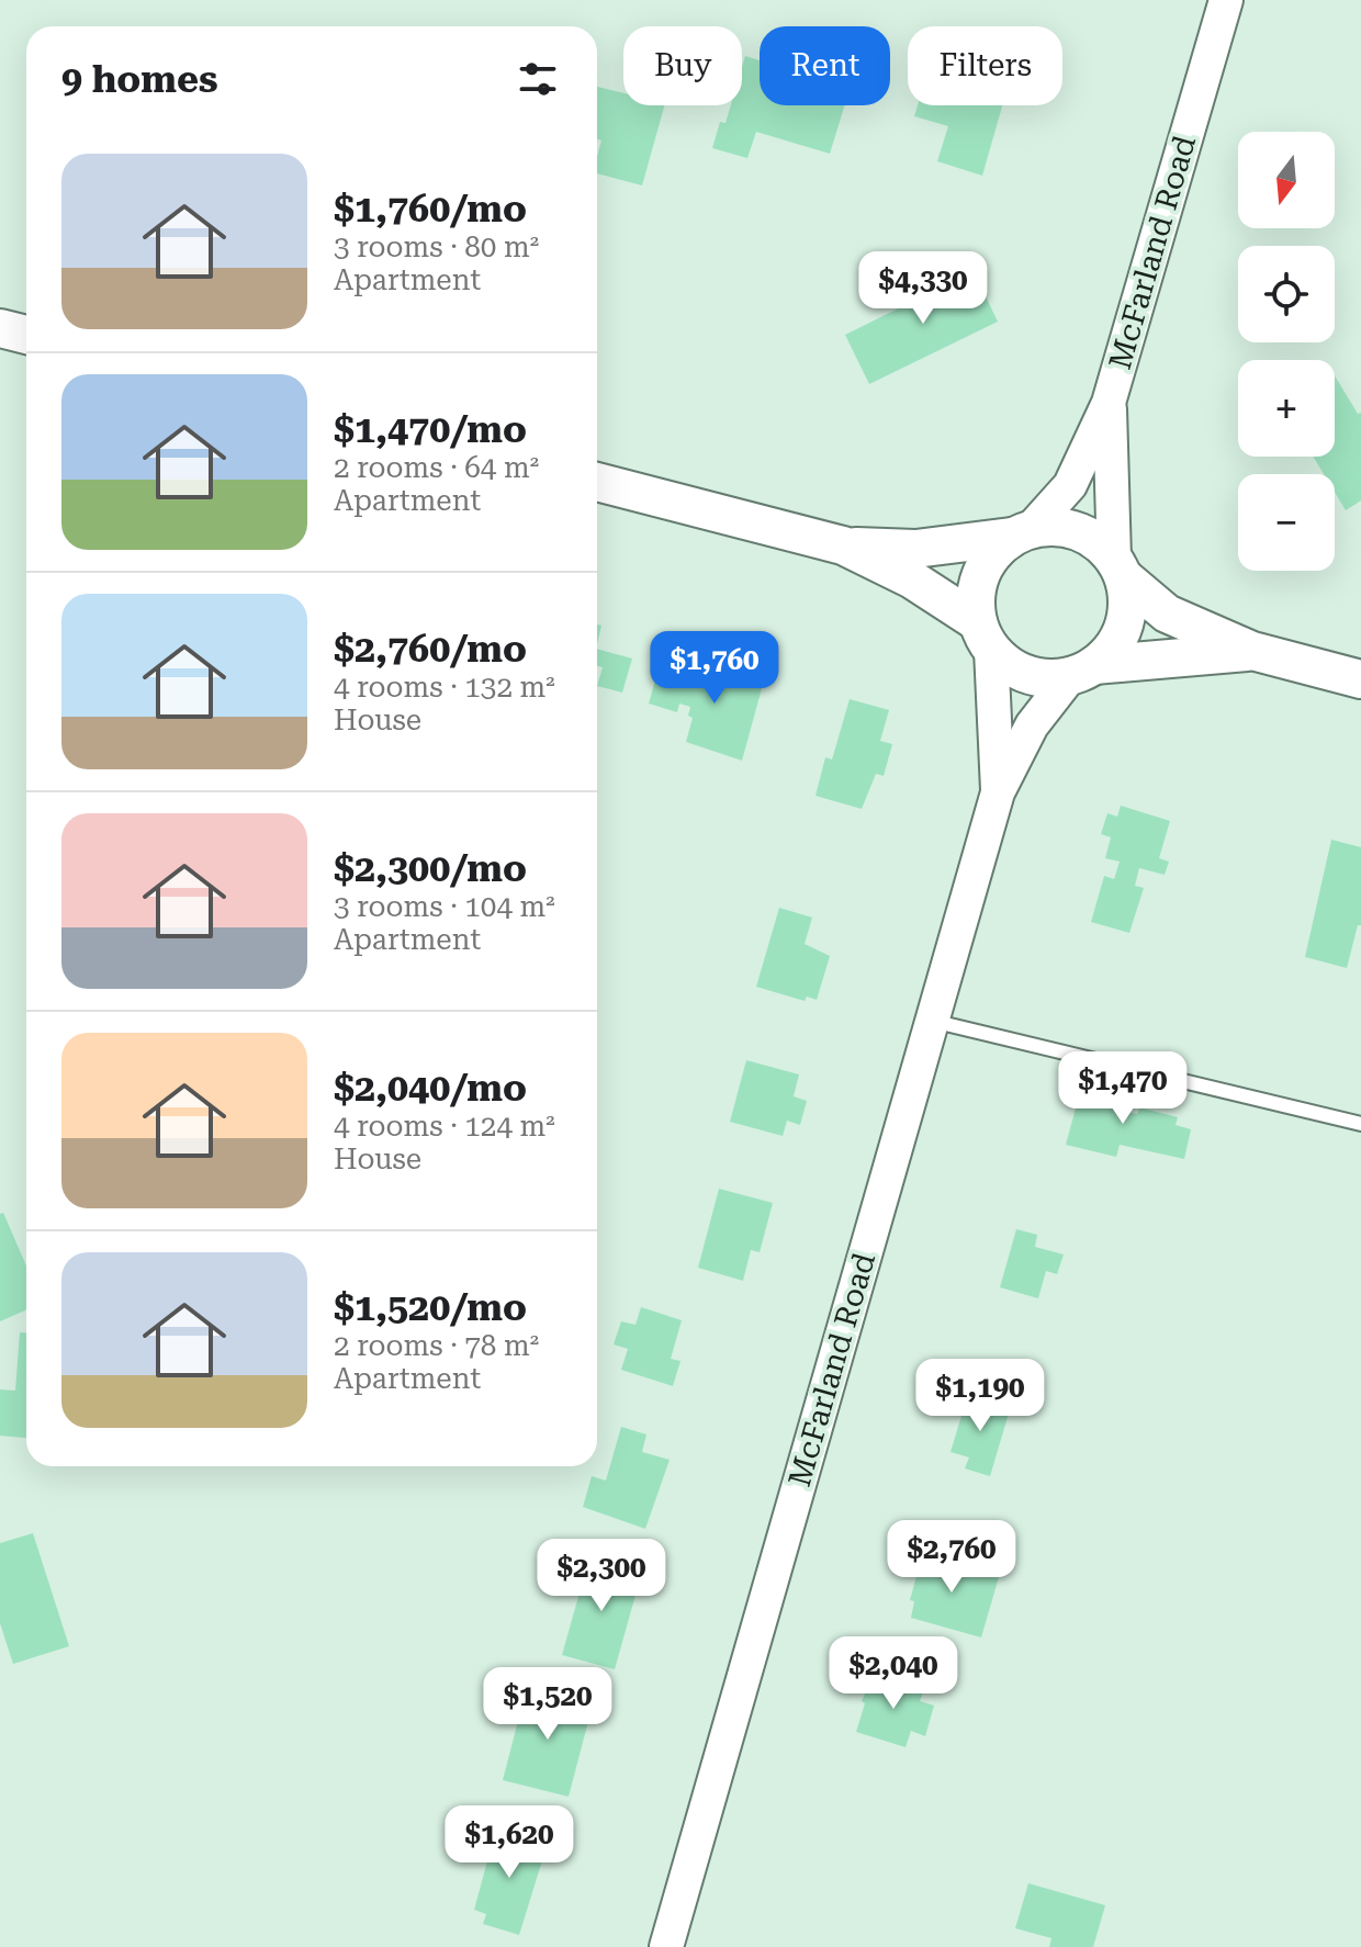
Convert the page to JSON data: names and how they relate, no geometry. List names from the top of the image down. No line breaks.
{"streets":{"street":["McFarland Road"]},"north":"bottom","page":{"chip":["Buy","Rent","Filters"],"heading":"9 homes","map_buttons":["+","−"],"list":[{"name":"$1,760/mo","note":"3 rooms · 80 m² · Apartment"},{"name":"$1,470/mo","note":"2 rooms · 64 m² · Apartment"},{"name":"$2,760/mo","note":"4 rooms · 132 m² · House"},{"name":"$2,300/mo","note":"3 rooms · 104 m² · Apartment"},{"name":"$2,040/mo","note":"4 rooms · 124 m² · House"},{"name":"$1,520/mo","note":"2 rooms · 78 m² · Apartment"}],"price":["$4,330","$1,760","$1,470","$1,190","$2,760","$2,300","$2,040","$1,520","$1,620"]}}
